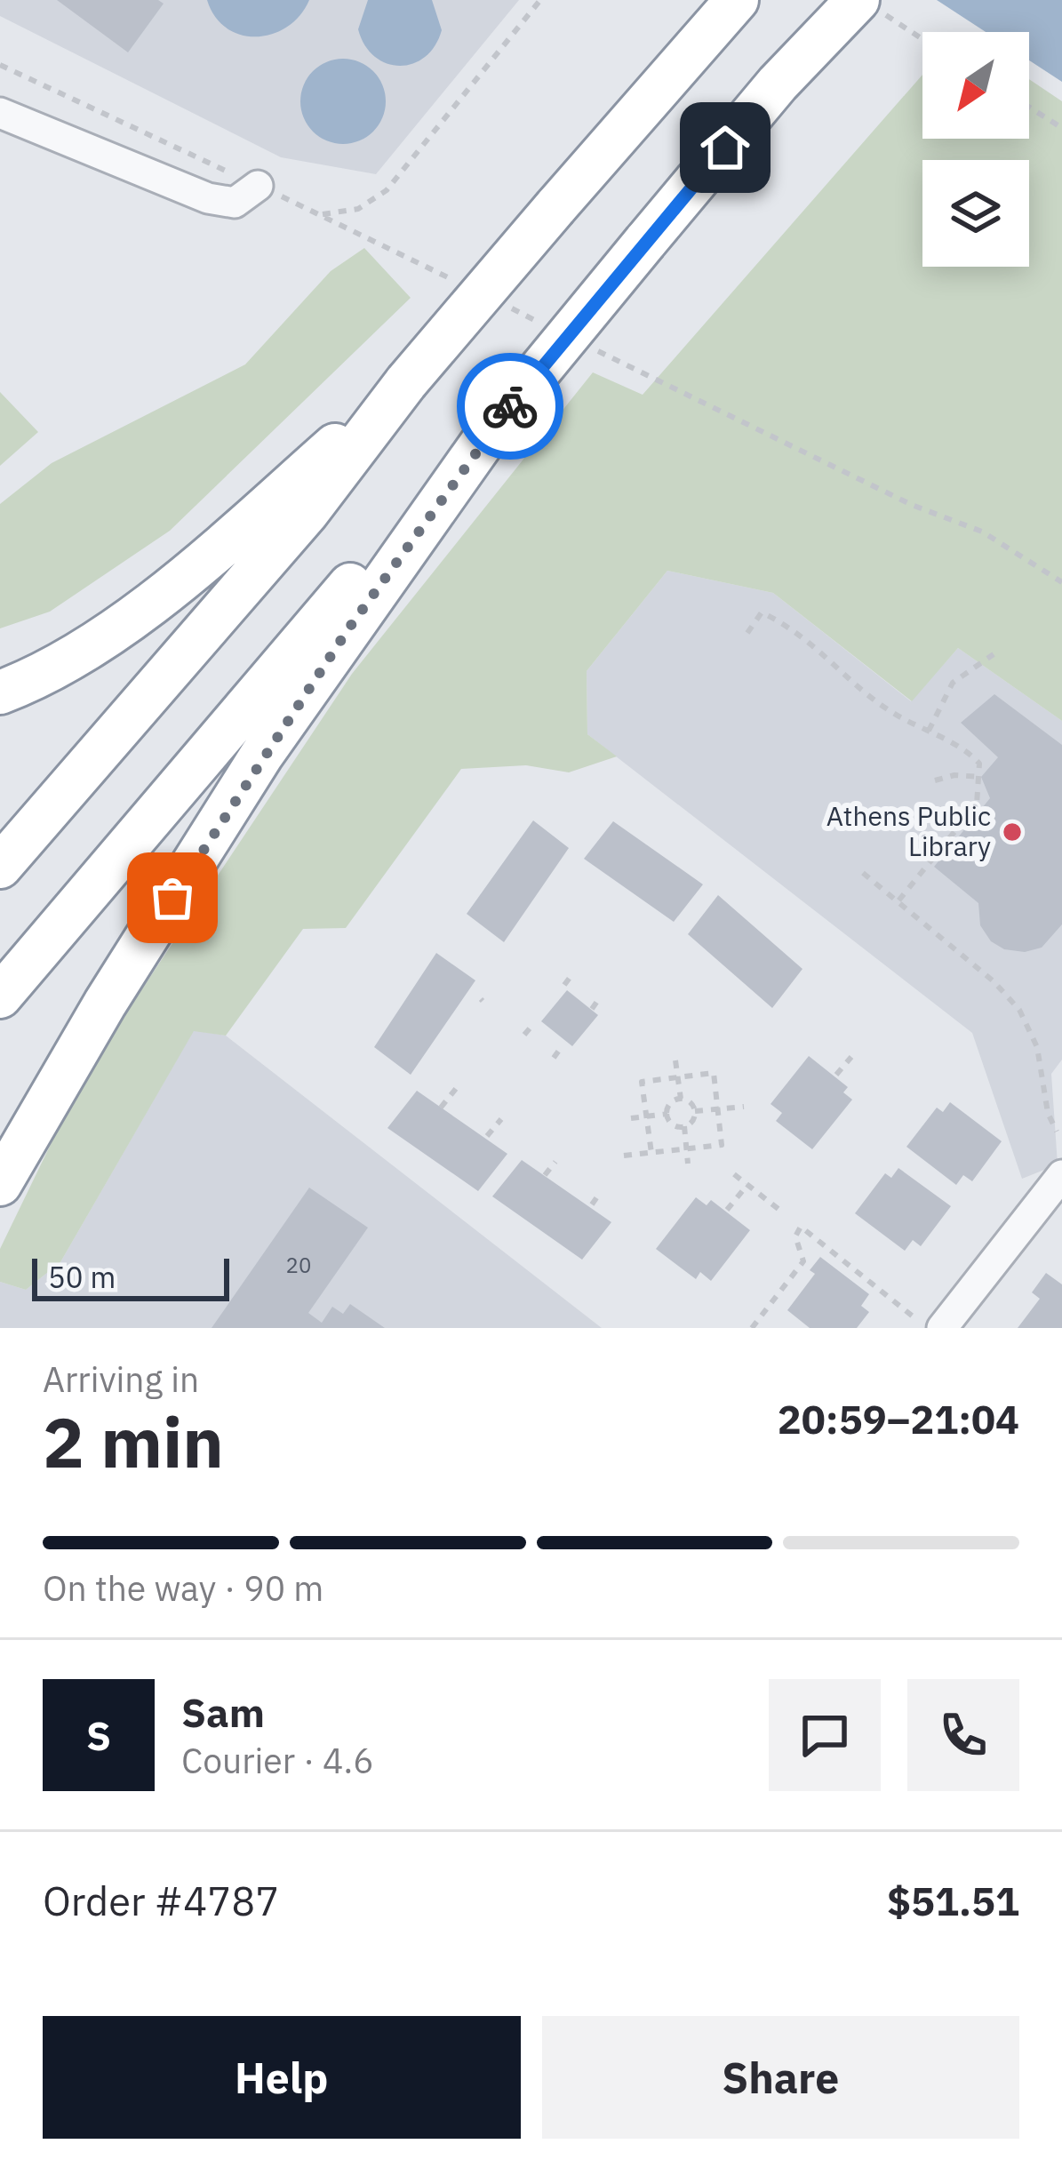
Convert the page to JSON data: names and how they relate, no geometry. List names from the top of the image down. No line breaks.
{"places":["Athens Public Library"],"house_numbers":["20"],"scale_bar":"50 m","north":"bottom left","page":{"scale":"50 m","heading":["2 min","Arriving in","20:59–21:04"],"panel":["Sam","Courier · 4.6","Order #4787","$51.51"],"bar":"On the way · 90 m","round":"S","buttons":["Help","Share"]}}
